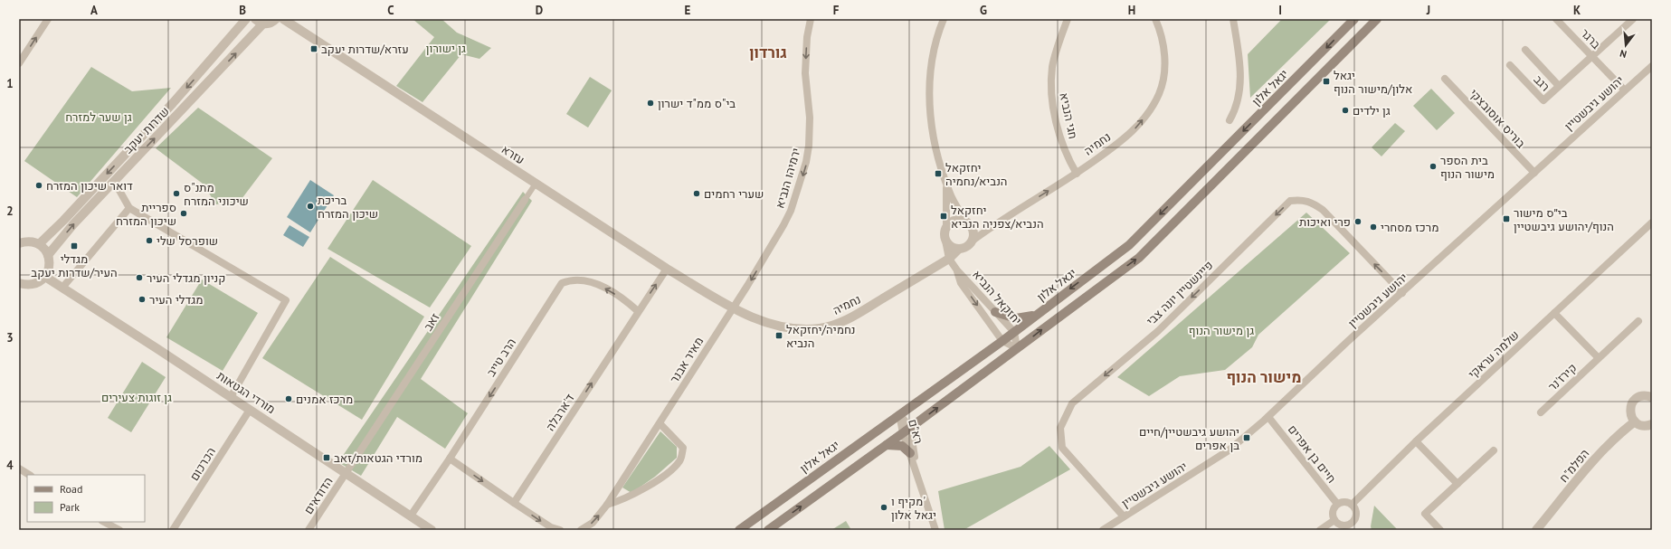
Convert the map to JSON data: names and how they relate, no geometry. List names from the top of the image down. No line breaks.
{"streets":{"main road":["יגאל אלון"],"street":["ברגר","רגב","יהושע גיבשטיין","חגי הנביא","בוריס אוסובצקי","שדרות יעקב","נחמיה","עזרא","ירמיהו הנביא","פיינשטיין יונה צבי","יחזקאל הנביא","זאב","שלמה עראקי","הרב טייב","מאיר אבנר","קירז'נר","מורדי הגטאות","ד'ארבלה","רא\"ם","חיים בן אפרים","הכרכום","הפלמ\"ח","הדודאים"]},"crossings":[["ברגר","רגב"],["ברגר","יהושע גיבשטיין"],["יגאל אלון","יחזקאל הנביא"],["יגאל אלון","רא\"ם"],["יהושע גיבשטיין","בוריס אוסובצקי"],["יהושע גיבשטיין","פיינשטיין יונה צבי"],["יהושע גיבשטיין","חיים בן אפרים"],["חגי הנביא","נחמיה"],["נחמיה","עזרא"],["נחמיה","ירמיהו הנביא"],["נחמיה","יחזקאל הנביא"],["נחמיה","מאיר אבנר"],["עזרא","ירמיהו הנביא"],["עזרא","זאב"],["עזרא","מאיר אבנר"],["עזרא","ד'ארבלה"],["ירמיהו הנביא","מאיר אבנר"],["זאב","מורדי הגטאות"],["זאב","הדודאים"],["שלמה עראקי","חיים בן אפרים"],["הרב טייב","מורדי הגטאות"],["הרב טייב","ד'ארבלה"],["מורדי הגטאות","הכרכום"],["מורדי הגטאות","הדודאים"]],"one_way":["נחמיה","ירמיהו הנביא","הרב טייב","ד'ארבלה"],"districts":["גורדון","מישור הנוף"],"parks":["גן ישורון","גן שער למזרח","גן מישור הנוף","גן זוגות צעירים"],"places":{"transit":["עזרא/שדרות יעקב","יגאל אלון/מישור הנוף","יחזקאל הנביא/נחמיה","יחזקאל הנביא/צפניה הנביא","בי״ס מישור הנוף/יהושע גיבשטיין","מגדלי העיר/שדרות יעקב","נחמיה/יחזקאל הנביא","יהושע גיבשטיין/חיים בן אפרים","מורדי הגטאות/זאב"],"other":["בי\"ס ממ\"ד ישרון","גן ילדים","בית הספר מישור הנוף","דואר שיכון המזרח","מתנ\"ס שיכוני המזרח","שערי רחמים","בריכת שיכון המזרח","ספריית שיכון המזרח","פרי ואיכות","מרכז מסחרי","שופרסל שלי","קניון מגדלי העיר","מגדלי העיר","מרכז אמנים","מקיף ו' יגאל אלון"]},"legend":["Road","Park"],"north":"bottom","grid":{"columns":["A","B","C","D","E","F","G","H","I","J","K"],"rows":["1","2","3","4"]}}
